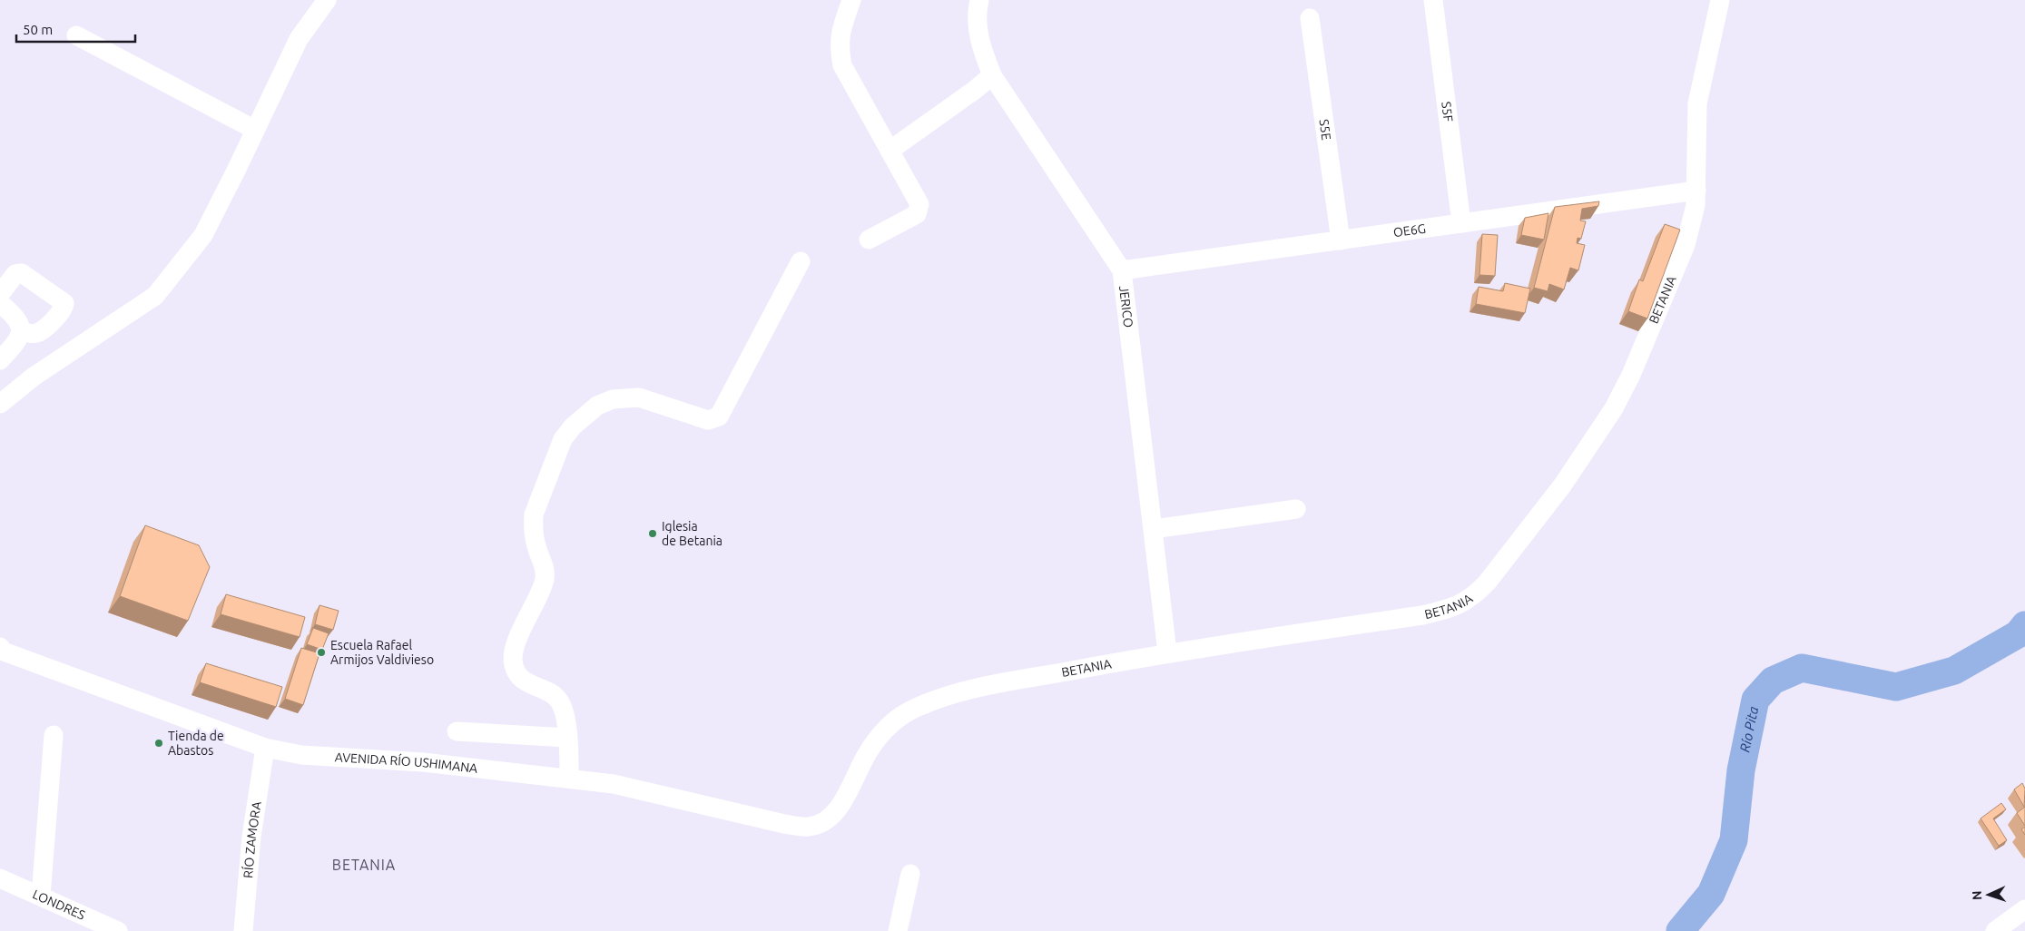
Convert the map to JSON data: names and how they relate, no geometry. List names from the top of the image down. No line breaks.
{"streets":{"street":["S5F","S5E","OE6G","BETANIA","JERICO","AVENIDA RÍO USHIMANA","RÍO ZAMORA","LONDRES"]},"crossings":[["S5F","OE6G"],["S5E","OE6G"],["OE6G","BETANIA"],["OE6G","JERICO"],["BETANIA","JERICO"],["BETANIA","AVENIDA RÍO USHIMANA"],["AVENIDA RÍO USHIMANA","RÍO ZAMORA"]],"districts":["BETANIA"],"water":["Río Pita"],"places":["Iglesia de Betania","Escuela Rafael Armijos Valdivieso","Tienda de Abastos"],"scale_bar":"50 m","north":"left"}
